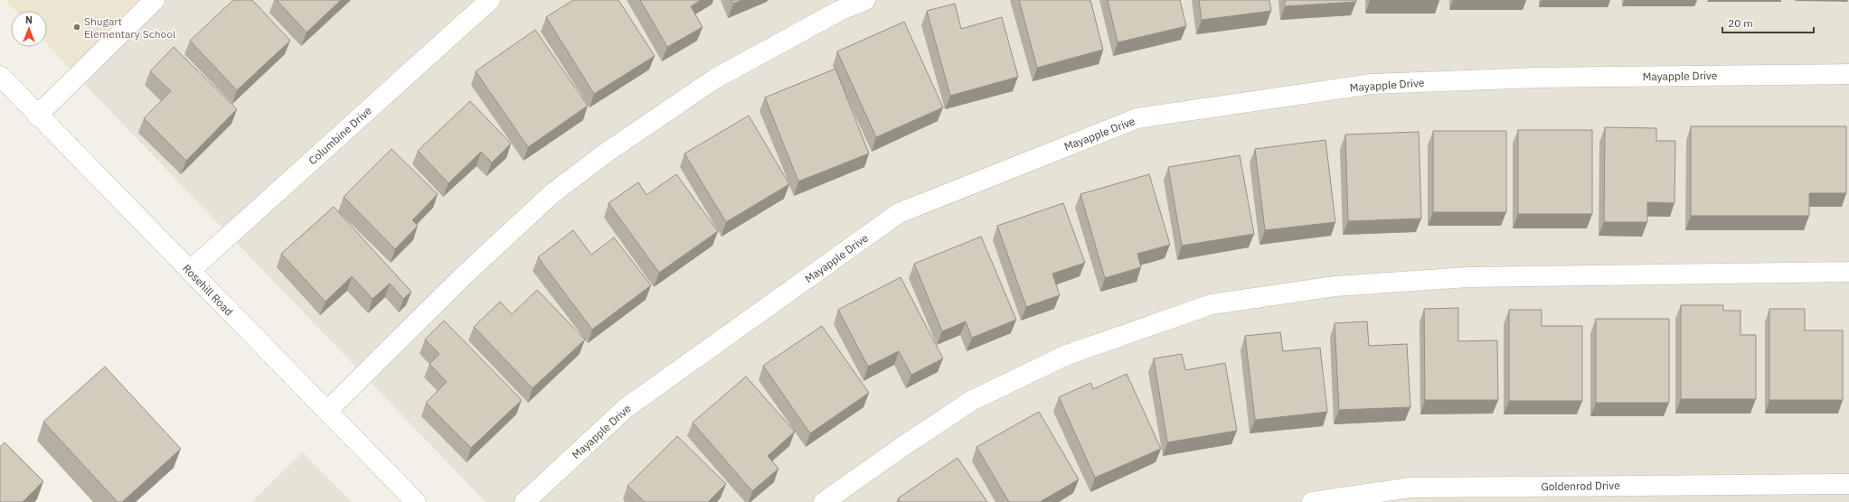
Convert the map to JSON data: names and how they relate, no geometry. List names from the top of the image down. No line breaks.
{"streets":{"street":["Mayapple Drive","Columbine Drive","Rosehill Road","Goldenrod Drive"]},"crossings":[["Columbine Drive","Rosehill Road"]],"places":["Shugart Elementary School"],"scale_bar":"20 m","north":"top"}
